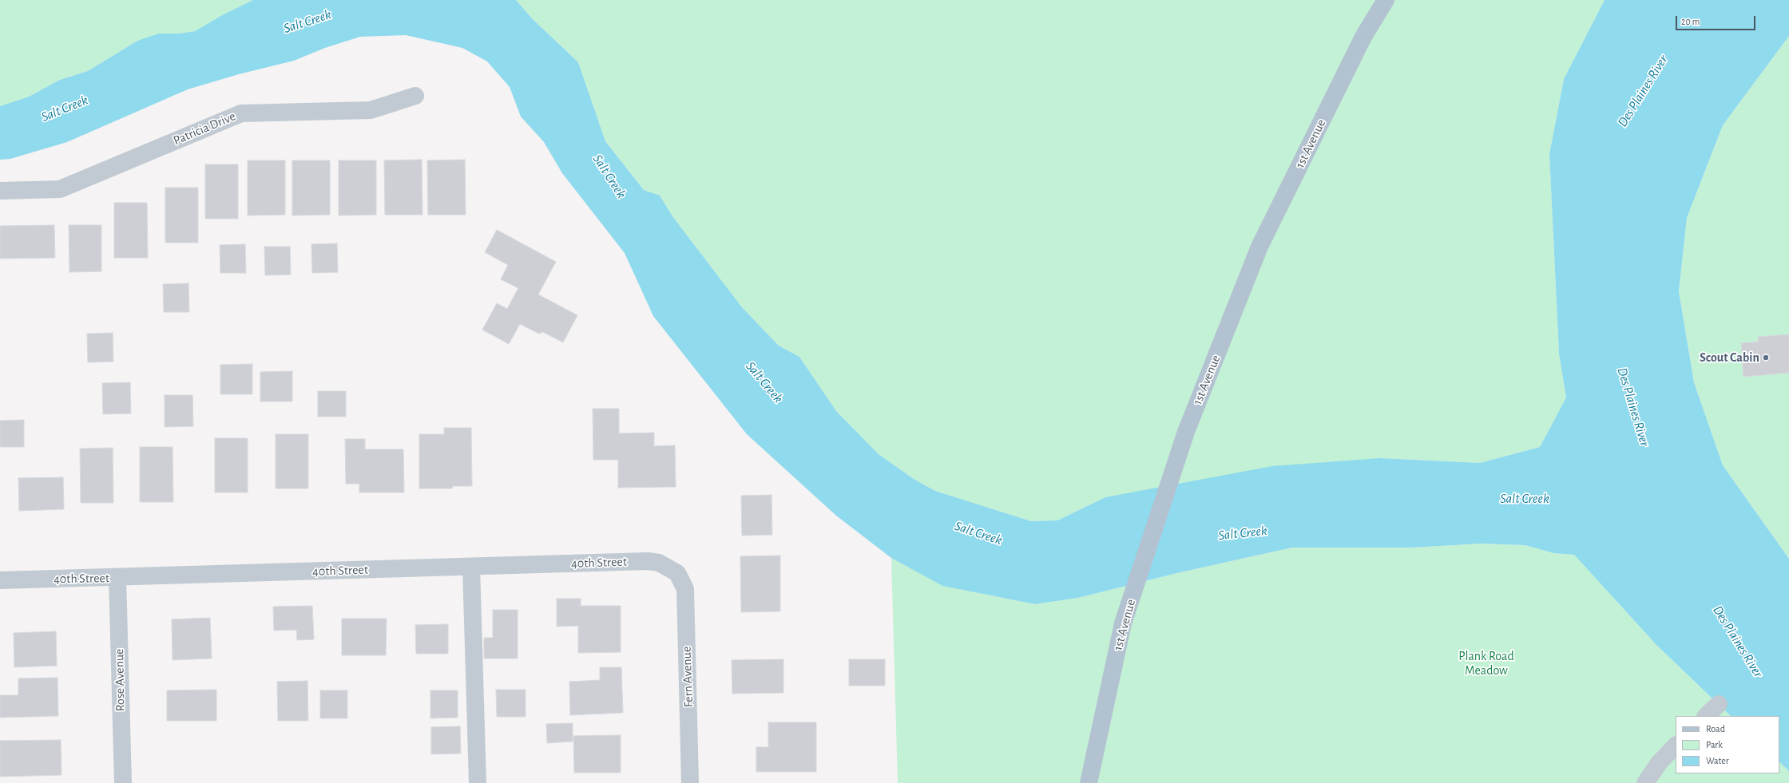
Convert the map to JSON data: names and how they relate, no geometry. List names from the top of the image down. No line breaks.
{"streets":{"main road":["1st Avenue"],"street":["Patricia Drive","40th Street","Fern Avenue","Rose Avenue"]},"crossings":[["40th Street","Fern Avenue"],["40th Street","Rose Avenue"]],"water":["Salt Creek","Des Plaines River"],"parks":["Plank Road Meadow"],"places":["Scout Cabin"],"legend":["Road","Park","Water"],"scale_bar":"20 m"}
